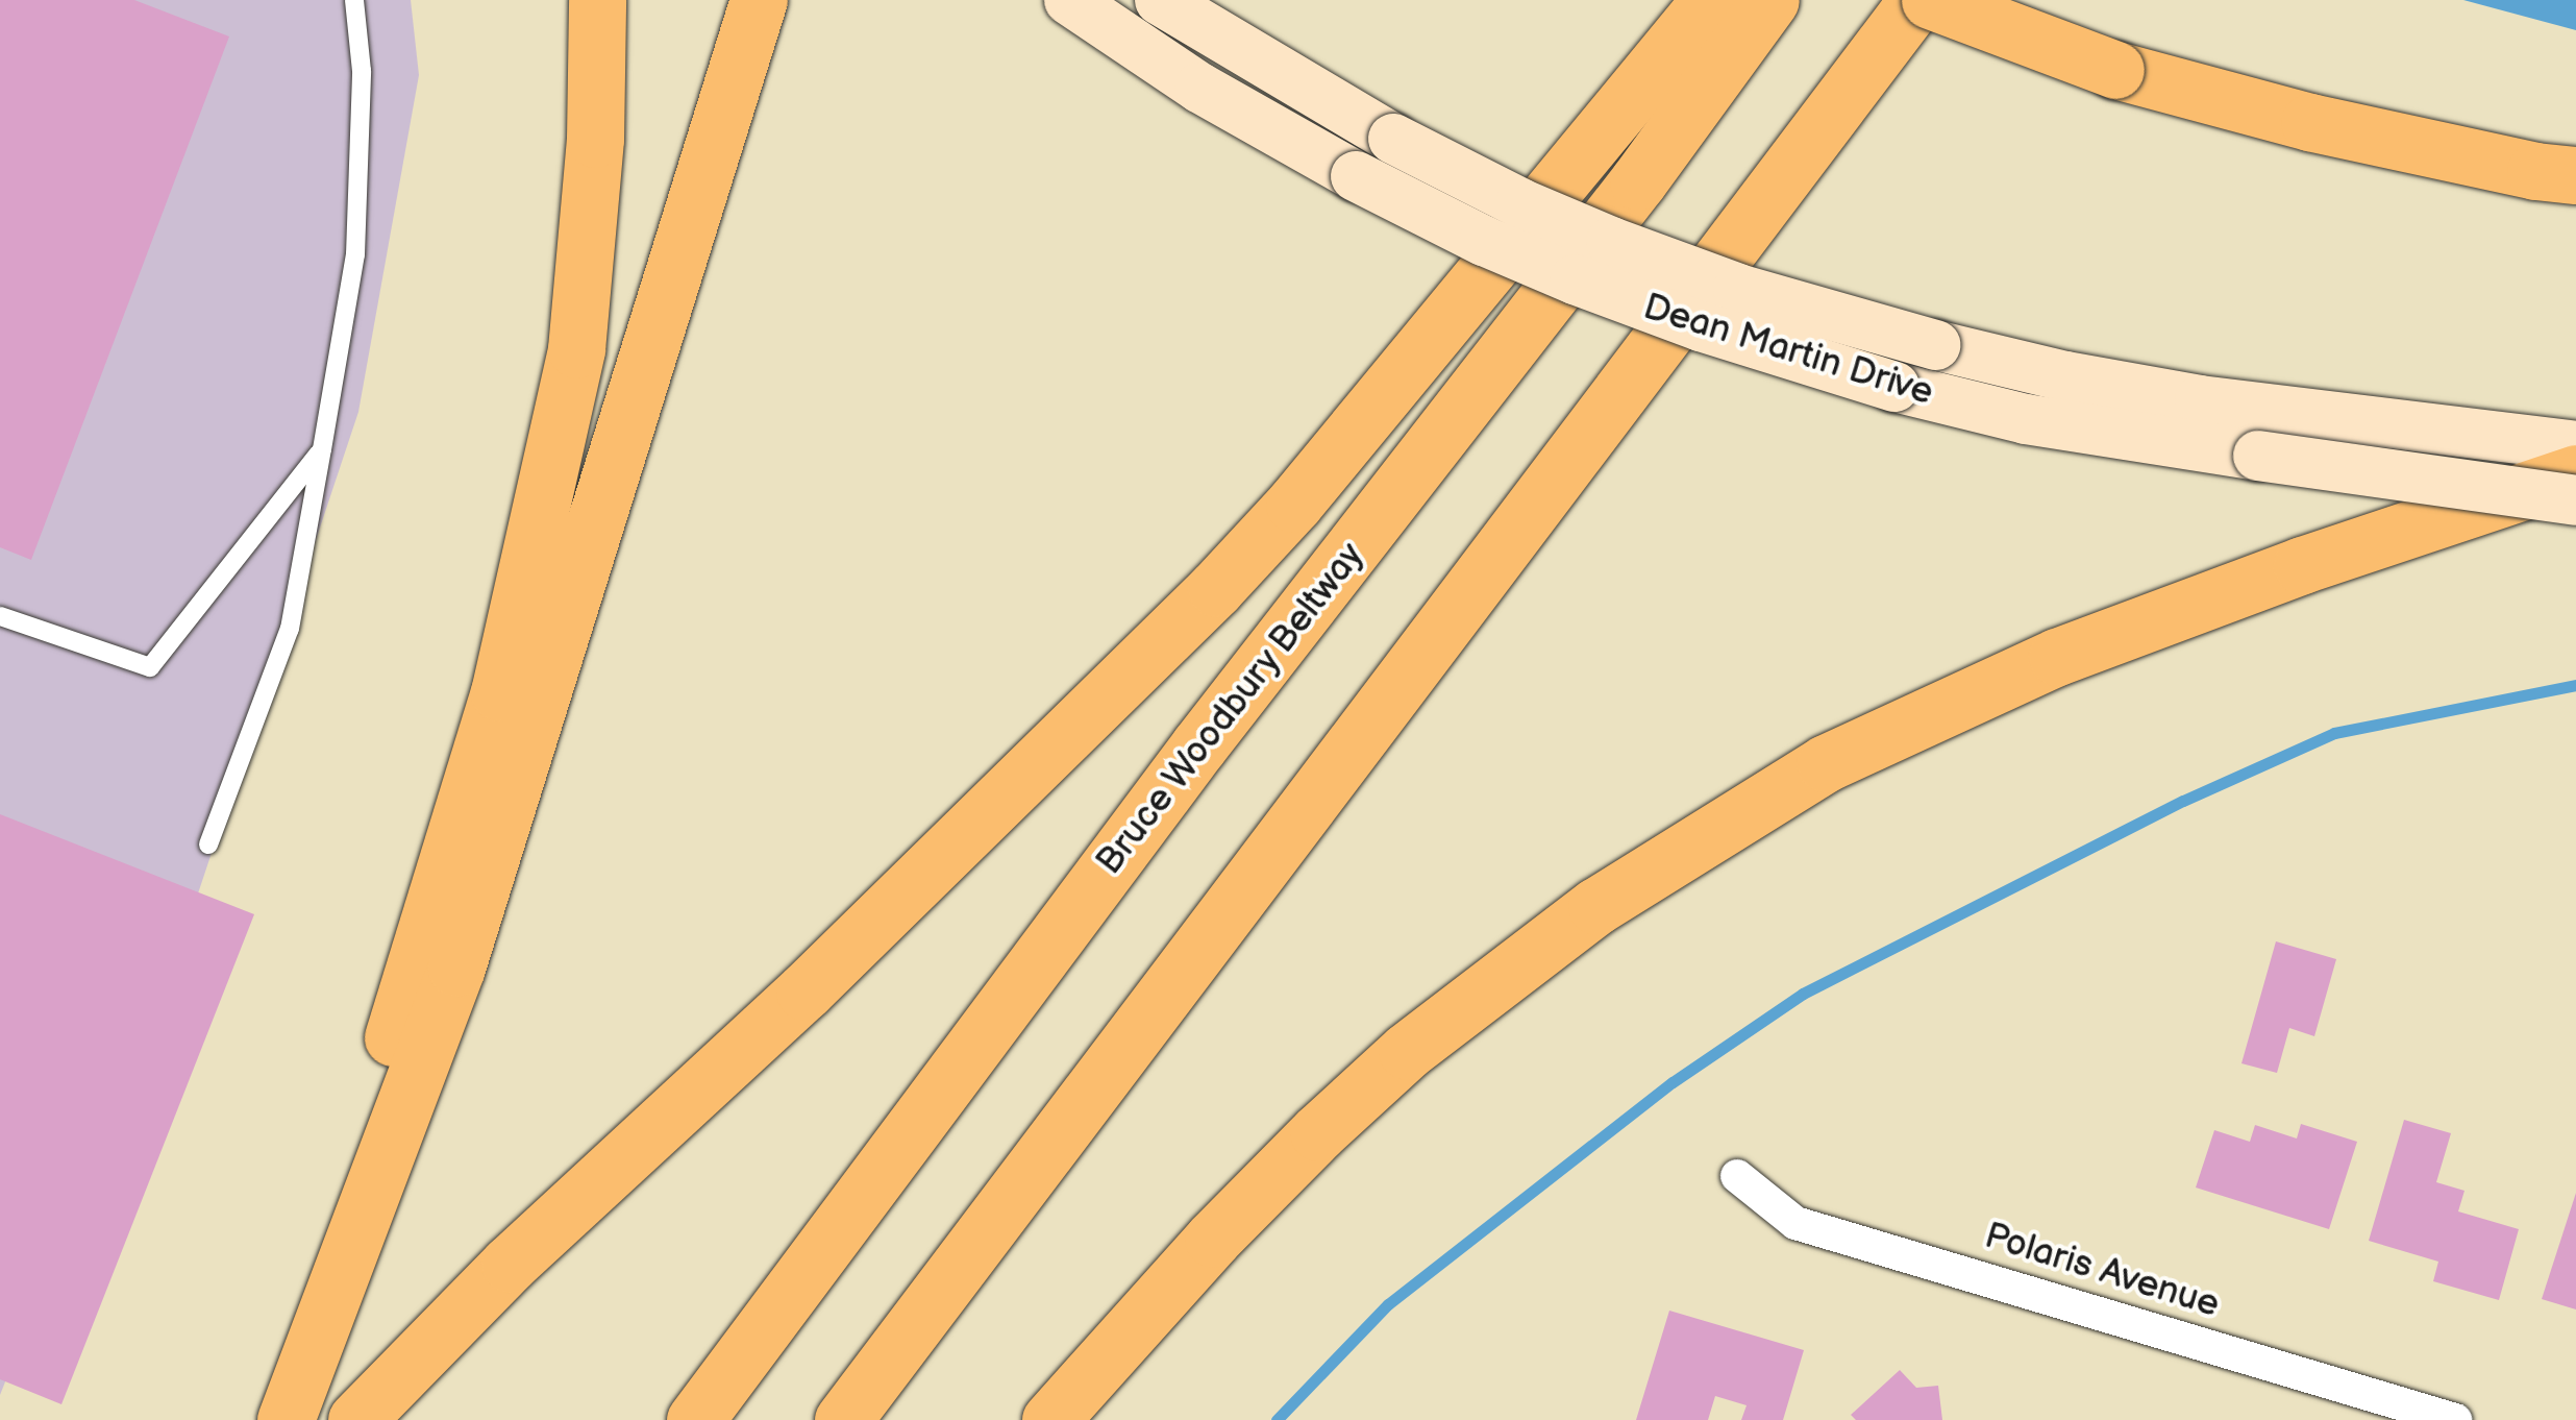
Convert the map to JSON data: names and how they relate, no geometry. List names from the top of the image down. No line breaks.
{"streets":{"highway":["Bruce Woodbury Beltway"],"main road":["Dean Martin Drive"],"street":["Polaris Avenue"]}}
